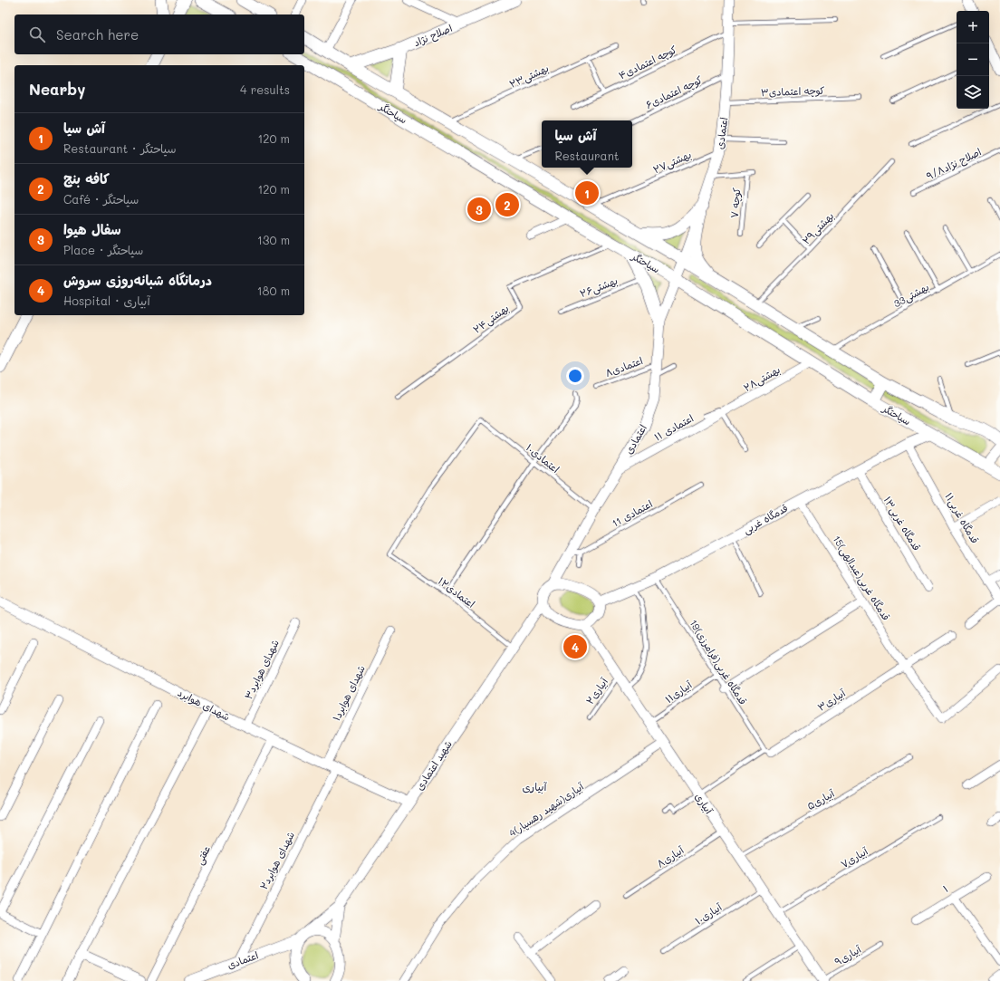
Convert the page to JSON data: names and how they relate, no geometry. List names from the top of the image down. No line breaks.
{"streets":{"main road":["اصلاح نژاد","سیاحتگر"],"street":["اعتمادی","۲۸بهشتی","۱۱ اعتمادی","قدمگاه غربی۱۱","قدمگاه غربی","قدمگاه غربی۱۳","15قدمگاه غربی(عبدالهی)","۳شهدای هوابرد","شهدای هوابرد۱","آبیاری۳","شهدای هوابرد","شهید اعتمادی","آبیاری","4آبیاری(شهید رهسپار)","عفتی","شهدای هوابرد۲","۱"],"lane":["کوچه اعتمادی۴","۲۳بهشتی","کوچه اعتمادی۳","کوچه اعتمادی۶","۲۷بهشتی","اصلاح نژاد۹/۸","کوچه ۷","۲۹بهشتی","۲۶بهشتی","33بهشتی","۲۴بهشتی","اعتمادی۸","اعتمادی۱۰","11 اعتمادی","اعتمادی۱۲","19قدمگاه غربی(فرامرزی)","آبیاری۲","آبیاری۱۱","آبیاری۵","آبیاری۸","آبیاری۷","آبیاری۱۰","آبیاری۹"]},"crossings":[["اصلاح نژاد","سیاحتگر"],["کوچه اعتمادی۴","اعتمادی"],["۲۳بهشتی","سیاحتگر"],["کوچه اعتمادی۳","اعتمادی"],["کوچه اعتمادی۶","اعتمادی"],["سیاحتگر","اعتمادی"],["سیاحتگر","۲۷بهشتی"],["سیاحتگر","۲۴بهشتی"],["سیاحتگر","۲۸بهشتی"],["سیاحتگر","قدمگاه غربی"],["اعتمادی","۲۷بهشتی"],["اعتمادی","اعتمادی۸"],["اعتمادی","۱۱ اعتمادی"],["اعتمادی","اعتمادی۱۰"],["اعتمادی","11 اعتمادی"],["اعتمادی","قدمگاه غربی"],["اعتمادی","شهید اعتمادی"],["اعتمادی","آبیاری"],["اعتمادی","شهدای هوابرد۲"],["۲۸بهشتی","۱۱ اعتمادی"],["اعتمادی۱۰","اعتمادی۱۲"],["قدمگاه غربی۱۱","قدمگاه غربی"],["قدمگاه غربی","قدمگاه غربی۱۳"],["قدمگاه غربی","15قدمگاه غربی(عبدالهی)"],["قدمگاه غربی","19قدمگاه غربی(فرامرزی)"],["قدمگاه غربی","شهید اعتمادی"],["قدمگاه غربی","آبیاری"],["15قدمگاه غربی(عبدالهی)","آبیاری۳"],["اعتمادی۱۲","شهید اعتمادی"],["19قدمگاه غربی(فرامرزی)","آبیاری۱۱"],["19قدمگاه غربی(فرامرزی)","آبیاری۳"],["۳شهدای هوابرد","شهدای هوابرد"],["آبیاری۲","آبیاری"],["آبیاری۱۱","آبیاری"],["شهدای هوابرد۱","شهدای هوابرد"],["آبیاری۳","آبیاری"],["شهدای هوابرد","شهید اعتمادی"],["شهدای هوابرد","عفتی"],["شهدای هوابرد","شهدای هوابرد۲"],["شهید اعتمادی","آبیاری"],["آبیاری۵","آبیاری"],["آبیاری","4آبیاری(شهید رهسپار)"],["آبیاری","آبیاری۸"],["آبیاری","آبیاری۷"],["آبیاری","آبیاری۱۰"],["آبیاری","آبیاری۹"]],"districts":["آبیاری"],"page":{"map_buttons":["+","−"],"search":"Search here","heading":["Nearby","4 results"],"list":[{"mark":"1","name":"آش سیا","note":"Restaurant · سیاحتگر","value":"120 m"},{"mark":"2","name":"کافه بنج","note":"Café · سیاحتگر","value":"120 m"},{"mark":"3","name":"سفال هیوا","note":"Place · سیاحتگر","value":"130 m"},{"mark":"4","name":"درمانگاه شبانه‌روزی سروش","note":"Hospital · آبیاری","value":"180 m"}],"popup":["آش سیا","Restaurant"],"pins":["1","2","3","4"]}}
